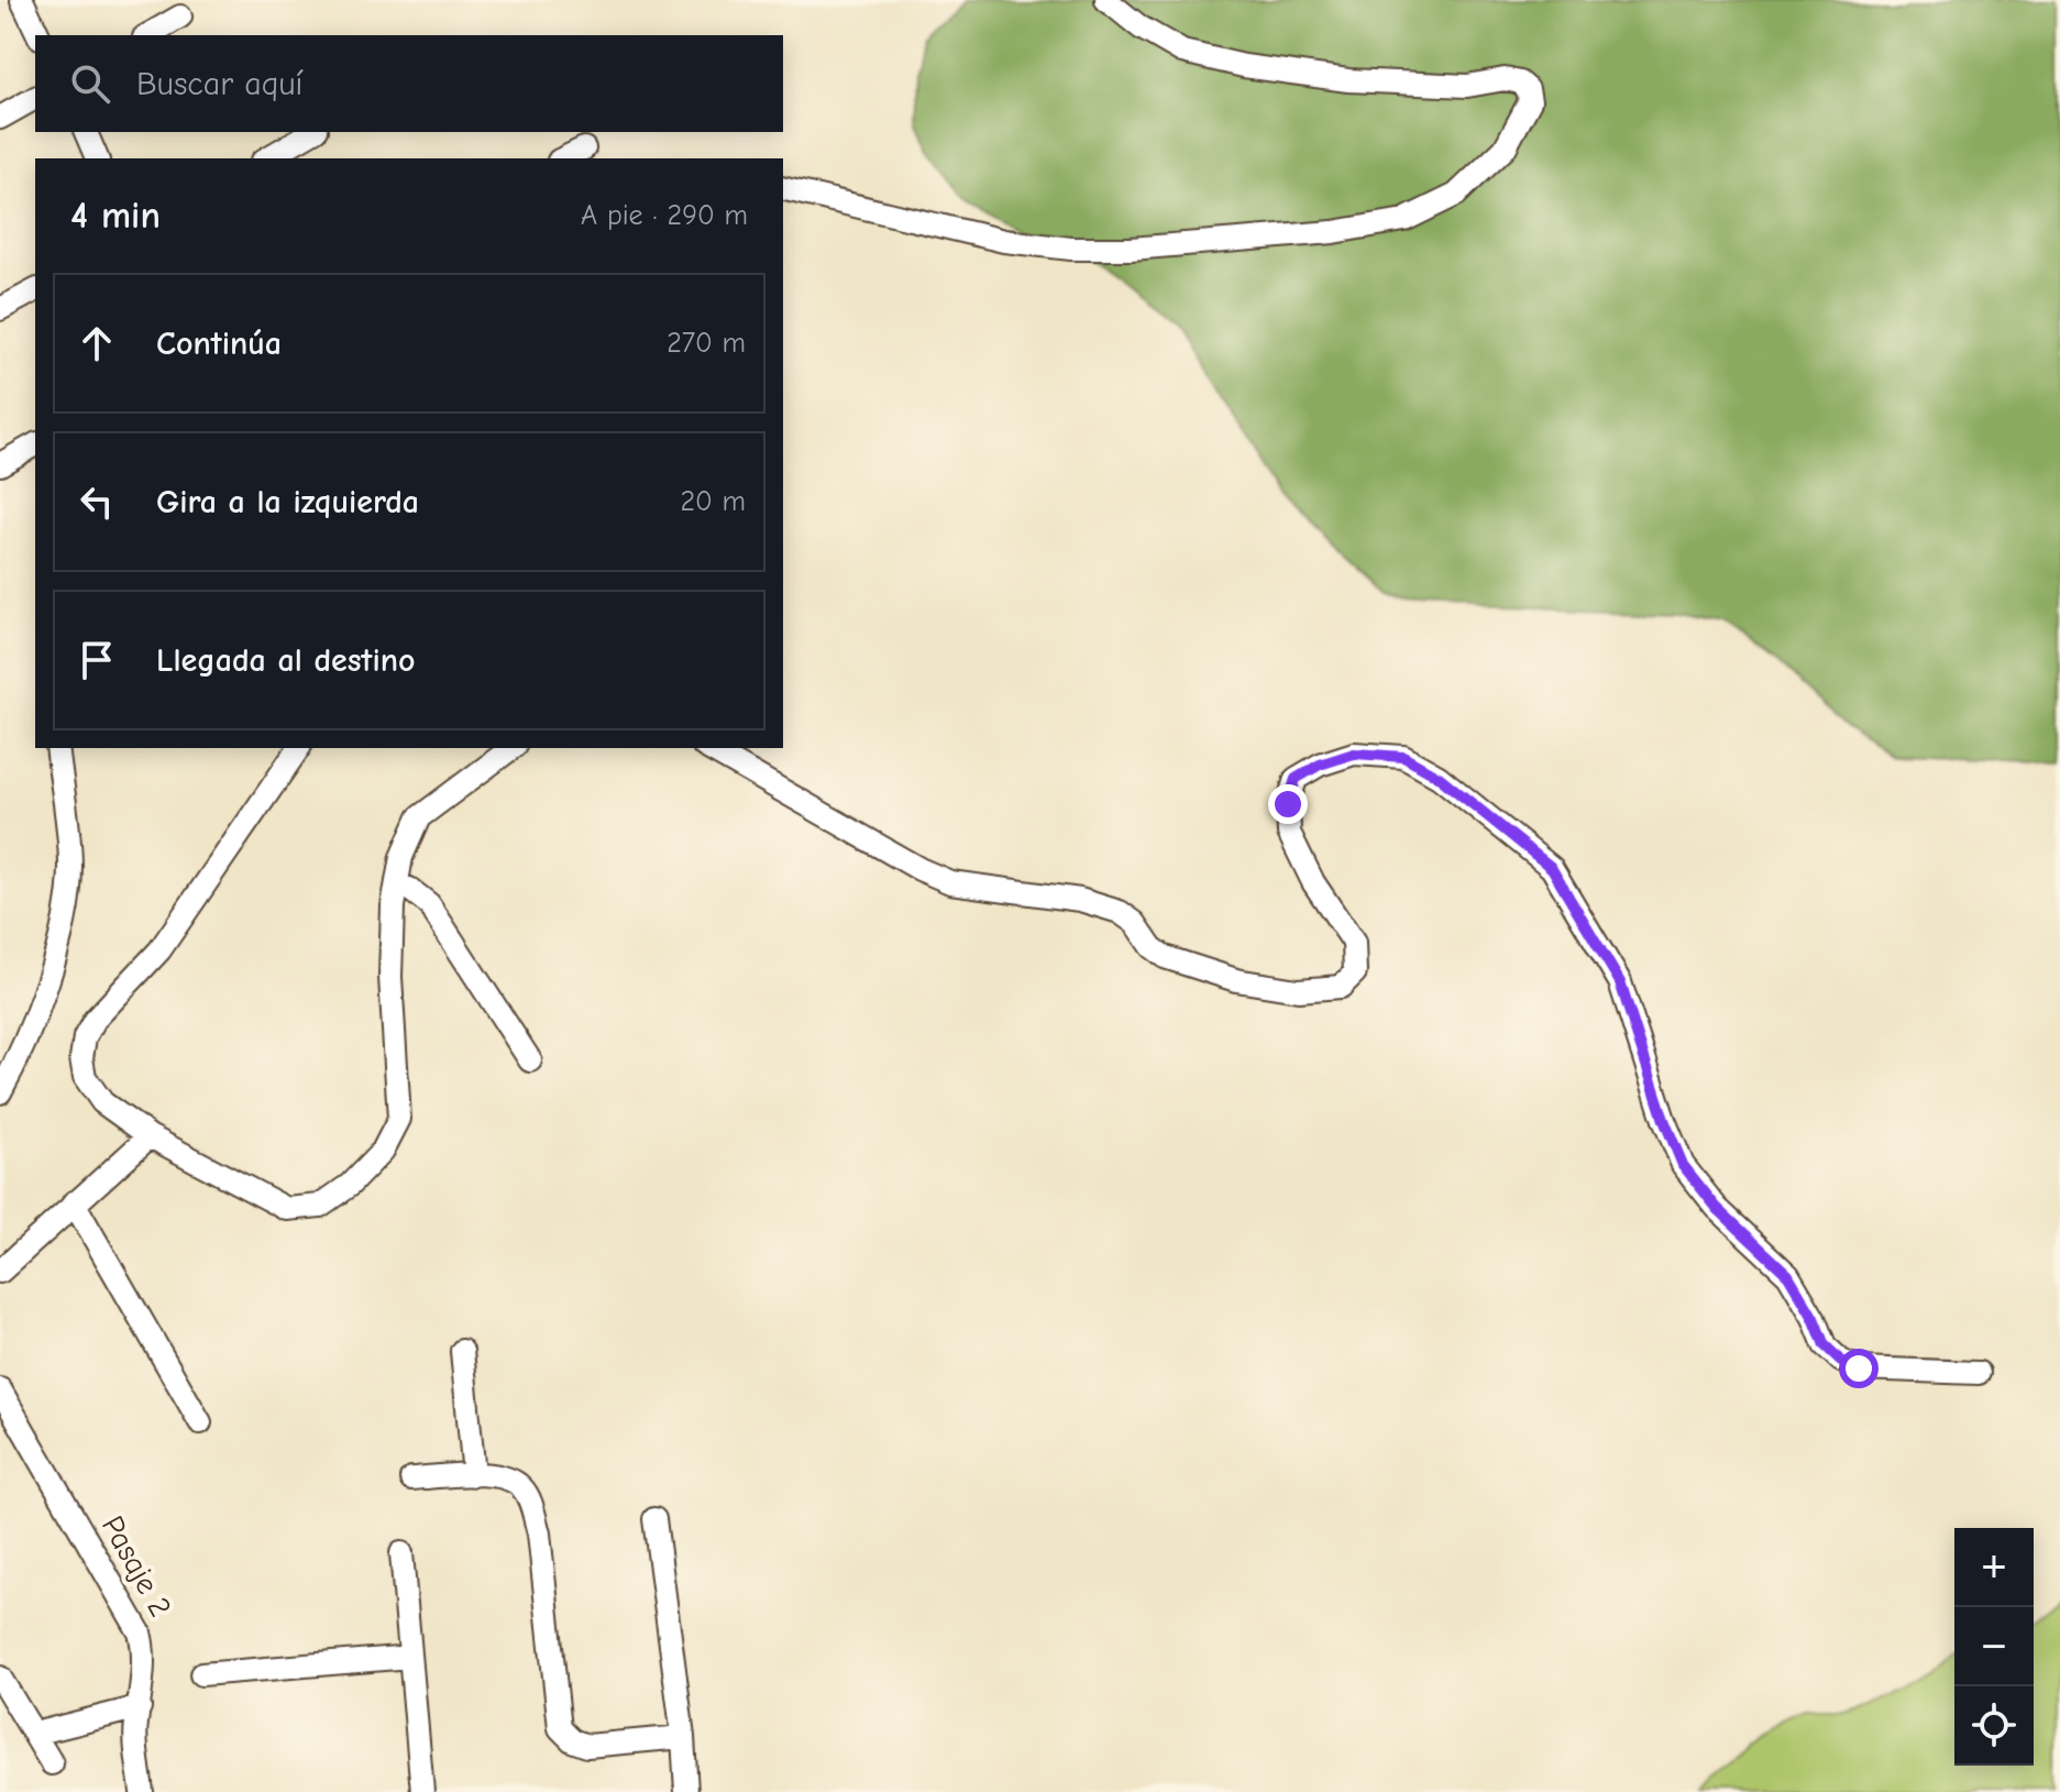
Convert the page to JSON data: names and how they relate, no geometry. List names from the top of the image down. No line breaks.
{"streets":{"street":["Pasaje 2"]},"page":{"search":"Buscar aquí","heading":["4 min","A pie · 290 m"],"list":[["Continúa","270 m"],["Gira a la izquierda","20 m"],"Llegada al destino"],"map_buttons":["+","−"]}}
